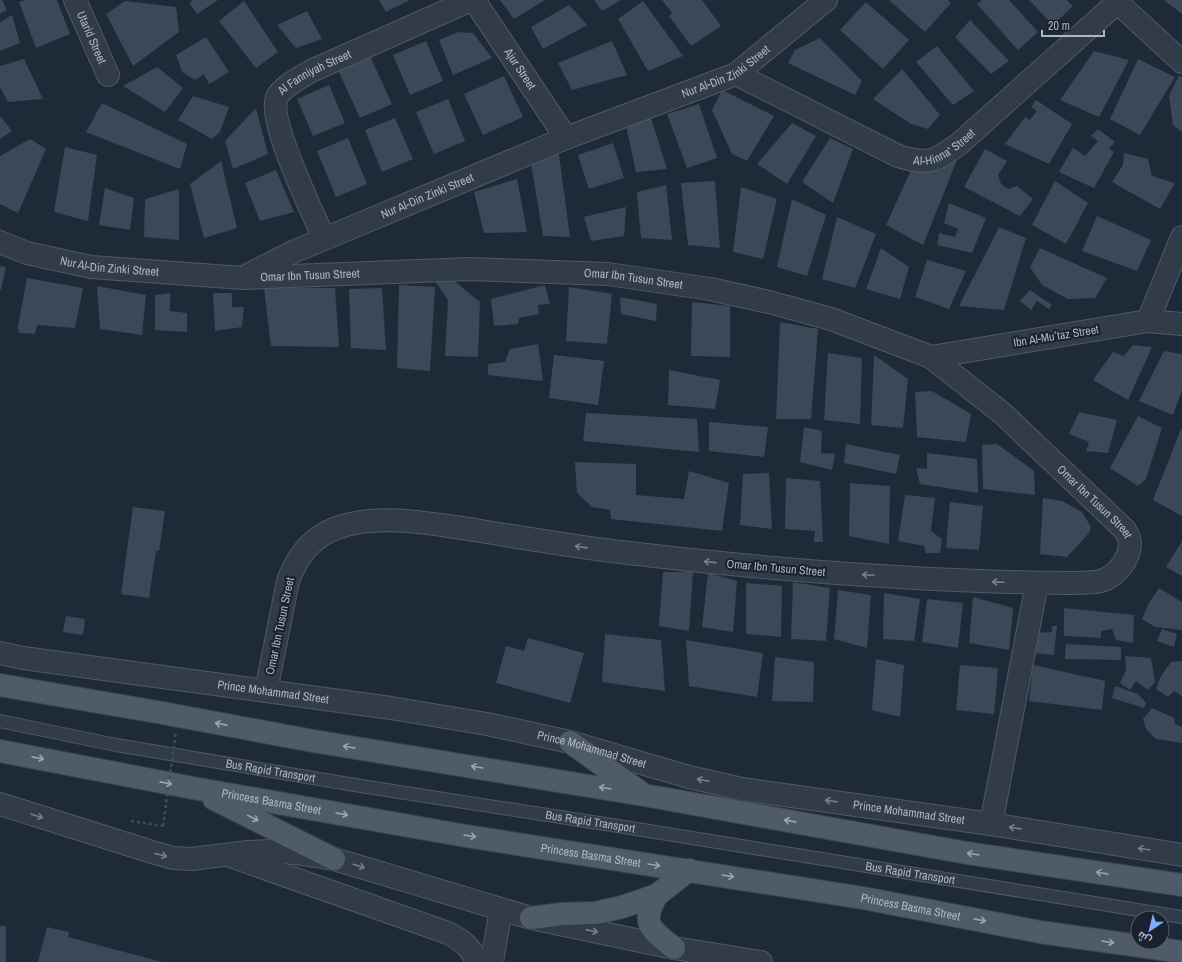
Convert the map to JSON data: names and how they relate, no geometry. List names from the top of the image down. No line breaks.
{"streets":{"main road":["Princess Basma Street"],"street":["Utarid Street","Ajur Street","Nur Al-Din Zinki Street","Al Fanniyah Street","Al-Hinna' Street","Omar Ibn Tusun Street","Ibn Al-Muʻtaz Street","Prince Mohammad Street"],"lane":["Bus Rapid Transport"]},"crossings":[["Ajur Street","Nur Al-Din Zinki Street"],["Nur Al-Din Zinki Street","Al Fanniyah Street"],["Nur Al-Din Zinki Street","Al-Hinna' Street"],["Nur Al-Din Zinki Street","Omar Ibn Tusun Street"],["Omar Ibn Tusun Street","Ibn Al-Muʻtaz Street"],["Omar Ibn Tusun Street","Prince Mohammad Street"]],"one_way":["Omar Ibn Tusun Street"],"scale_bar":"20 m","north":"bottom left"}
